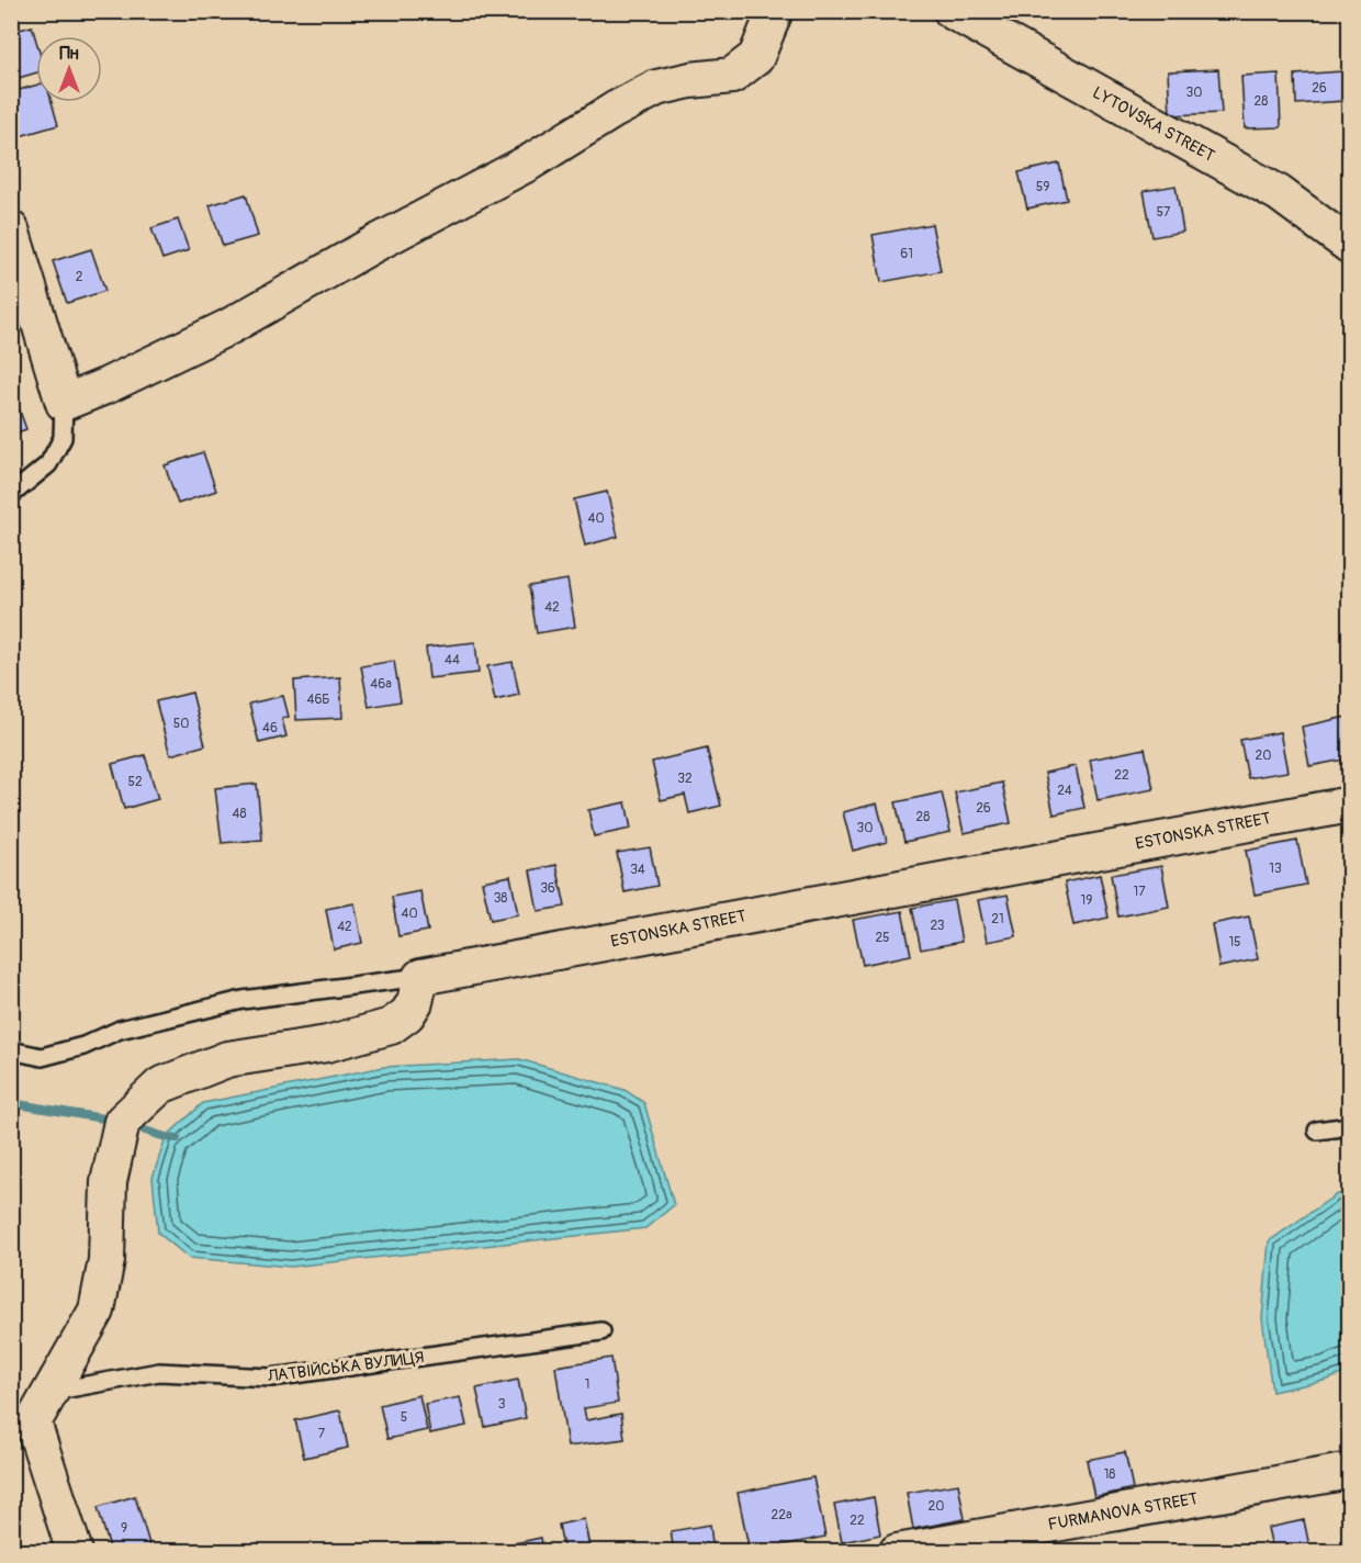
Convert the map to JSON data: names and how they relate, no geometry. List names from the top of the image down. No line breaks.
{"streets":{"street":["LYTOVSKA STREET","ESTONSKA STREET","FURMANOVA STREET"],"lane":["ЛАТВIЙСЬКА ВУЛИЦЯ"]},"house_numbers":["26","30","28","59","57","61","2","40","42","44","46а","46Б","50","46","20","22","32","52","24","26","48","28","30","13","34","36","17","38","19","40","21","23","42","25","15","1","3","5","7","18","20","22а","22","9"],"north":"top"}
